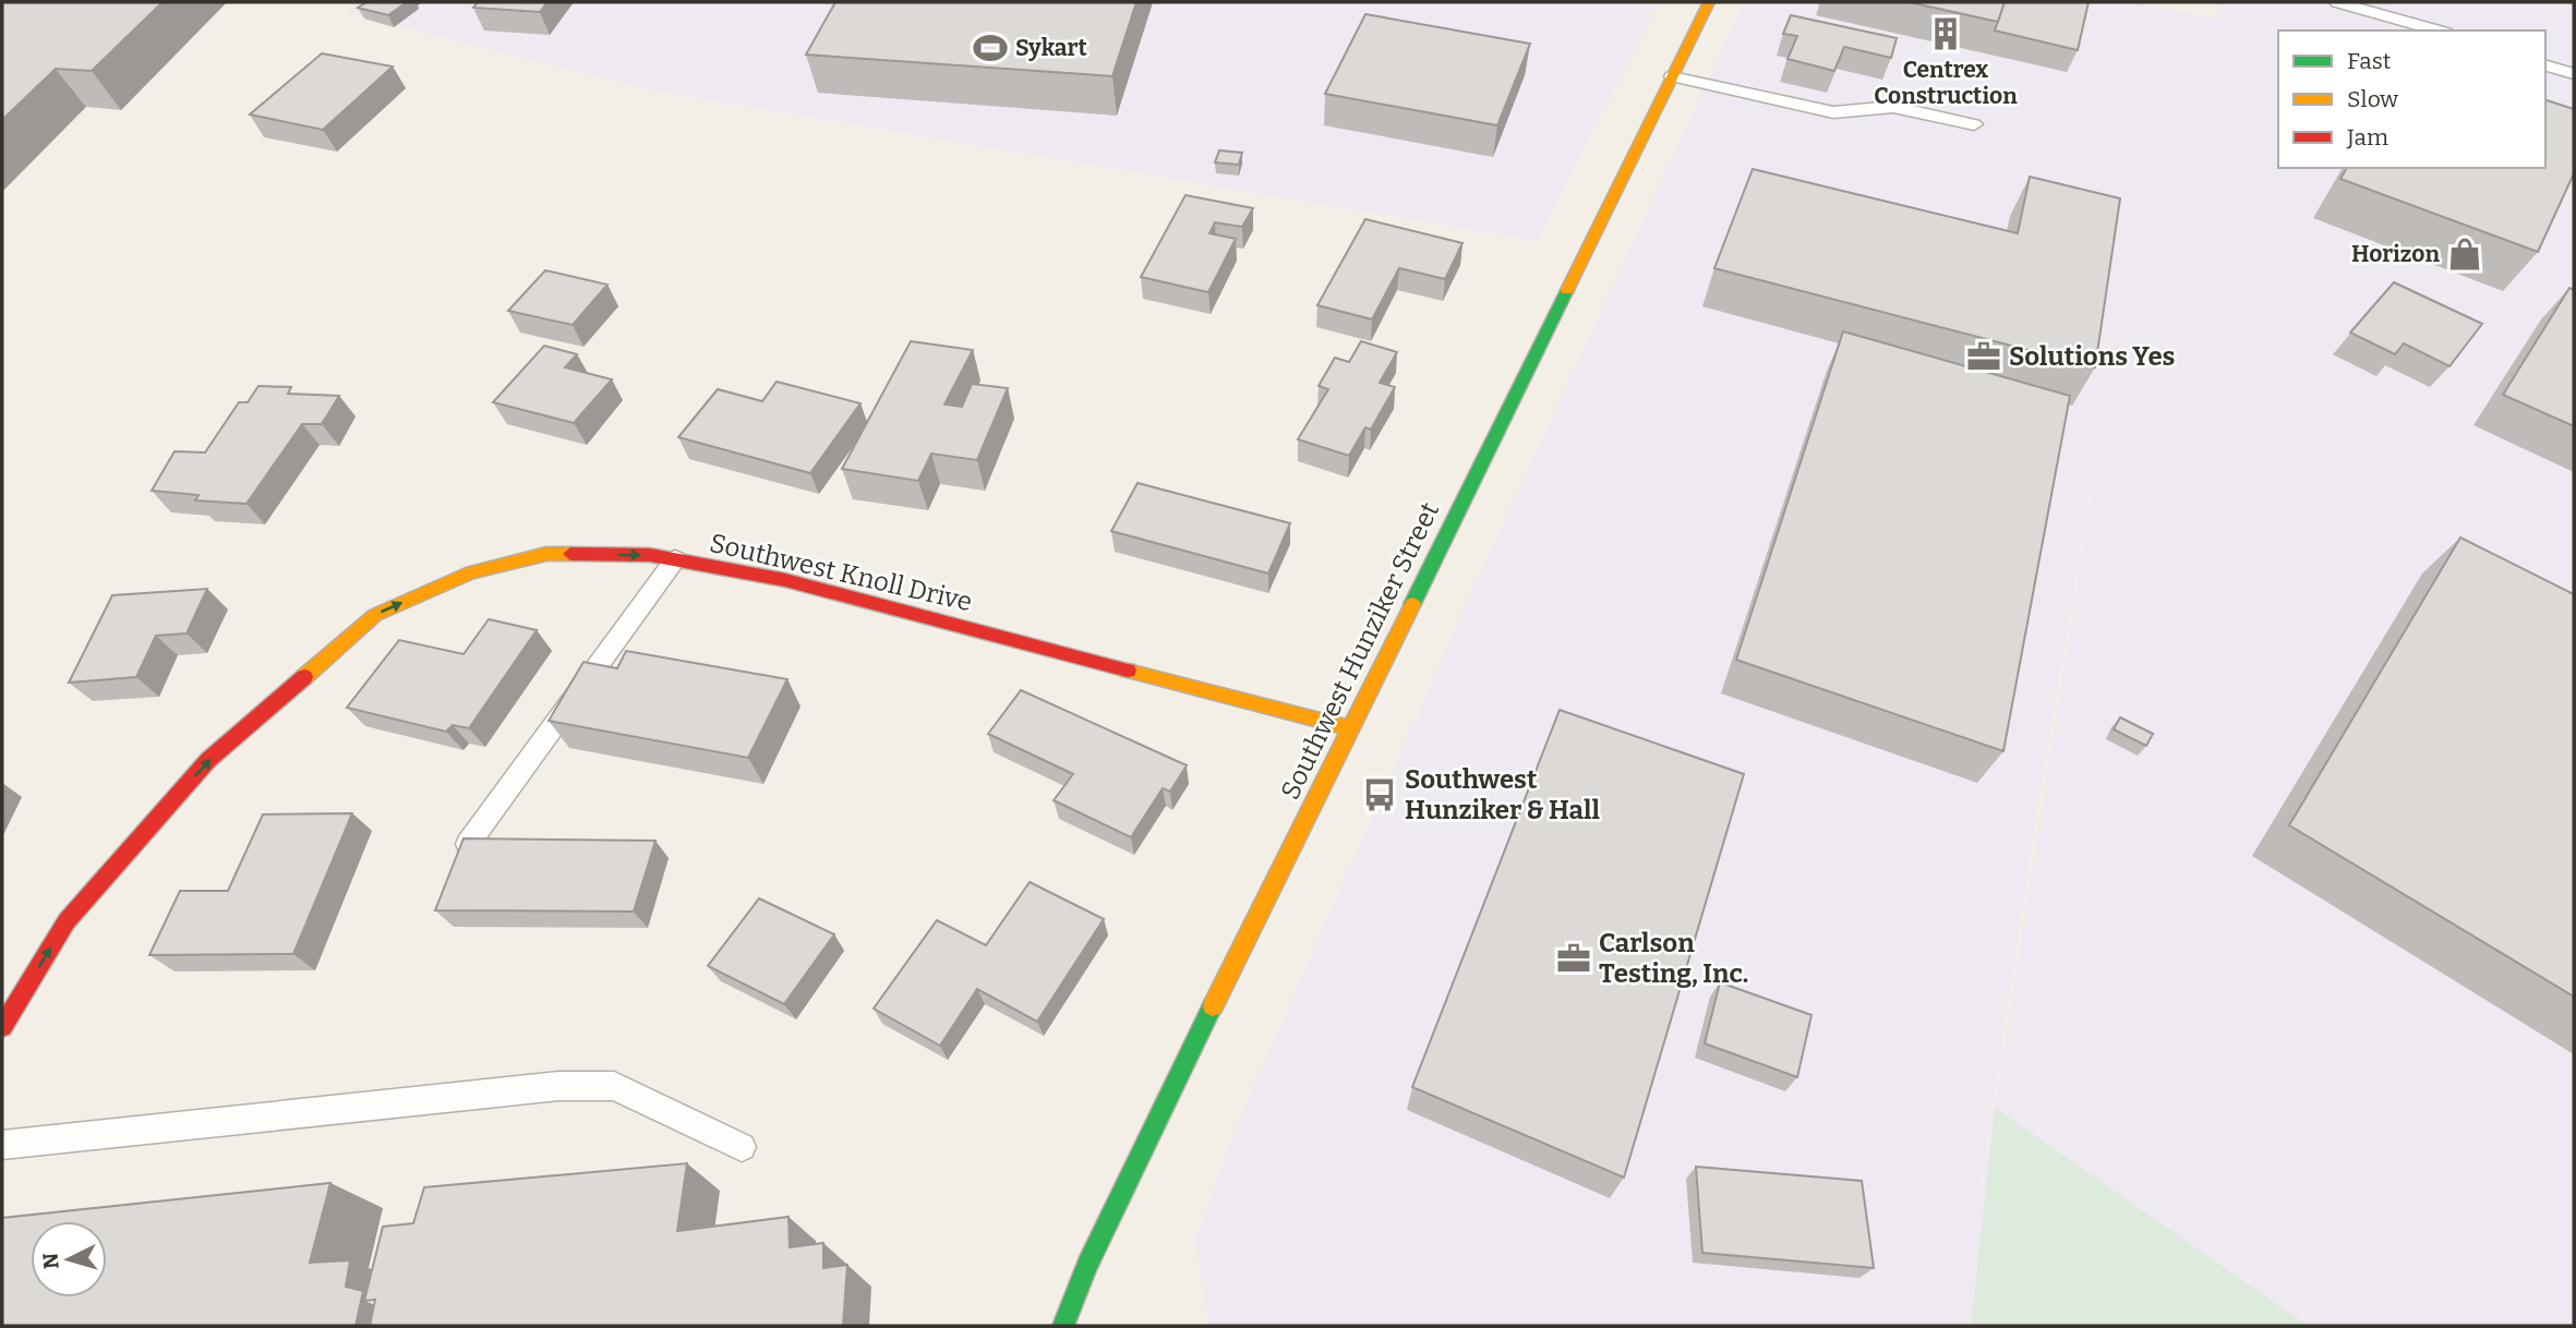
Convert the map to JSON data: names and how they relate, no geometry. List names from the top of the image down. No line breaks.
{"streets":{"street":["Southwest Knoll Drive","Southwest Hunziker Street"]},"crossings":[["Southwest Knoll Drive","Southwest Hunziker Street"]],"one_way":["Southwest Knoll Drive"],"places":{"building":["Centrex Construction"],"sports":["Sykart"],"shop":["Horizon"],"office":["Solutions Yes","Carlson Testing, Inc."],"bus stop":["Southwest Hunziker & Hall"]},"legend":["Fast","Slow","Jam"],"north":"left"}
